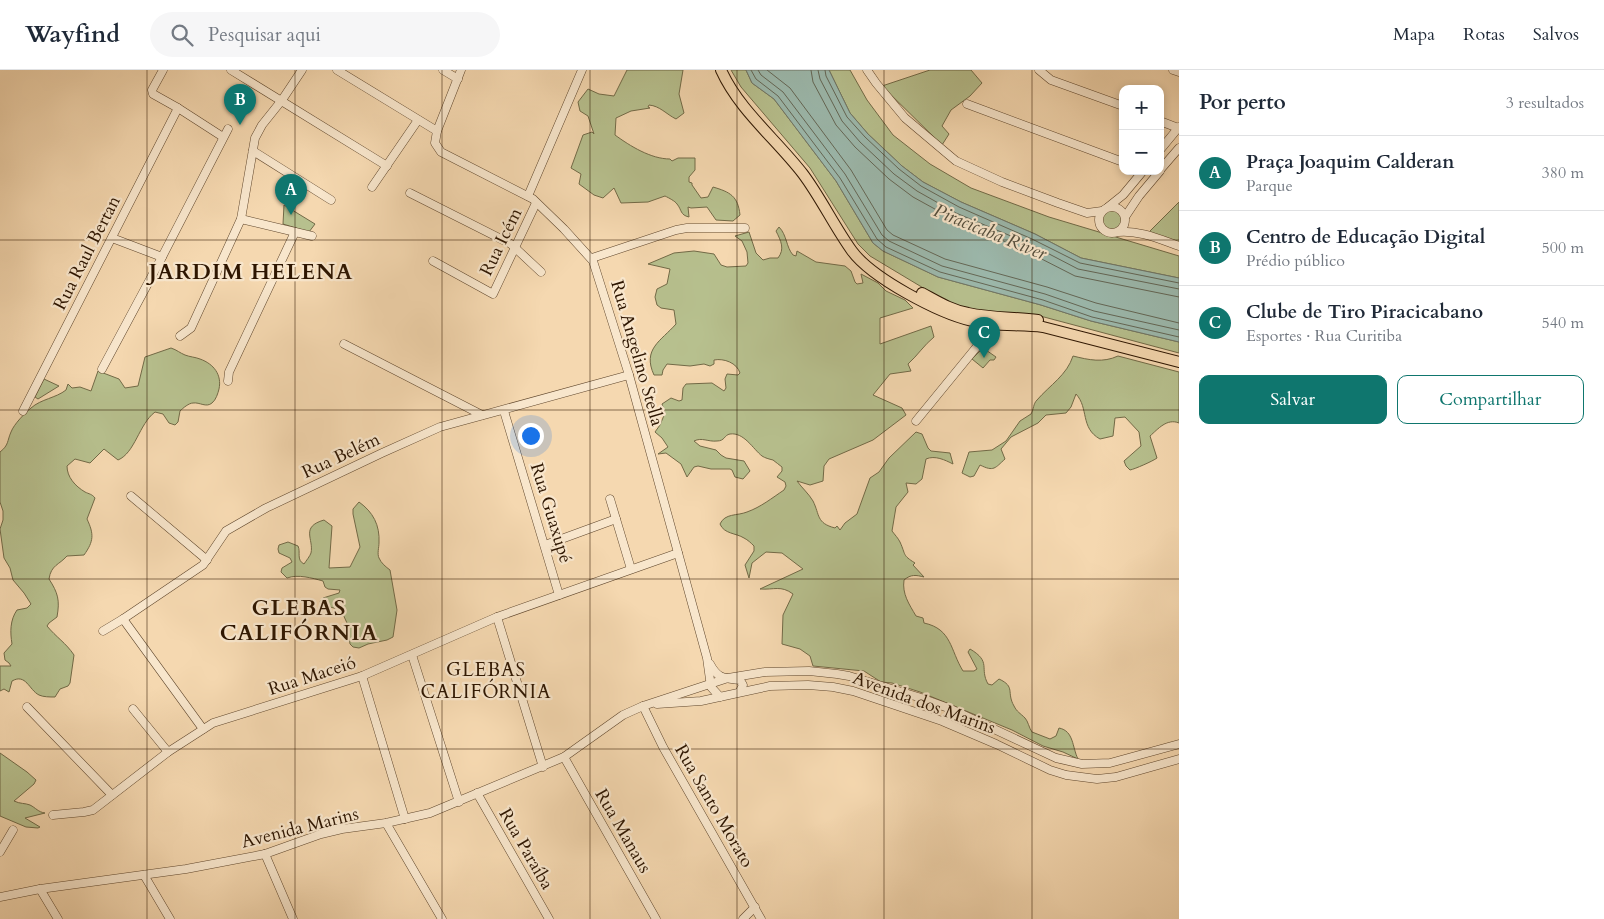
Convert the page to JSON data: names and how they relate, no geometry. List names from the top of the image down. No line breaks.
{"streets":{"street":["Rua Icém","Rua Raul Bertan","Rua Angelino Stella","Rua Belém","Rua Guaxupé","Rua Maceió","Avenida dos Marins","Rua Santo Morato","Avenida Marins","Rua Manaus","Rua Paraíba"]},"crossings":[["Rua Icém","Rua Angelino Stella"],["Rua Angelino Stella","Rua Belém"],["Rua Angelino Stella","Rua Maceió"],["Rua Angelino Stella","Avenida dos Marins"],["Rua Belém","Rua Guaxupé"],["Rua Guaxupé","Rua Maceió"],["Avenida dos Marins","Rua Santo Morato"],["Avenida dos Marins","Avenida Marins"],["Rua Santo Morato","Avenida Marins"],["Avenida Marins","Rua Manaus"],["Avenida Marins","Rua Paraíba"]],"districts":["JARDIM HELENA","GLEBAS CALIFÓRNIA","GLEBAS CALIFÓRNIA"],"water":["Piracicaba River"],"page":{"header":"Wayfind","search":"Pesquisar aqui","nav":["Mapa","Rotas","Salvos"],"heading":["Por perto","3 resultados"],"pins":["B","A","C"],"map_buttons":["+","−"],"list":[{"mark":"A","name":"Praça Joaquim Calderan","note":"Parque","value":"380 m"},{"mark":"B","name":"Centro de Educação Digital","note":"Prédio público","value":"500 m"},{"mark":"C","name":"Clube de Tiro Piracicabano","note":"Esportes · Rua Curitiba","value":"540 m"}],"buttons":["Salvar","Compartilhar"]}}
